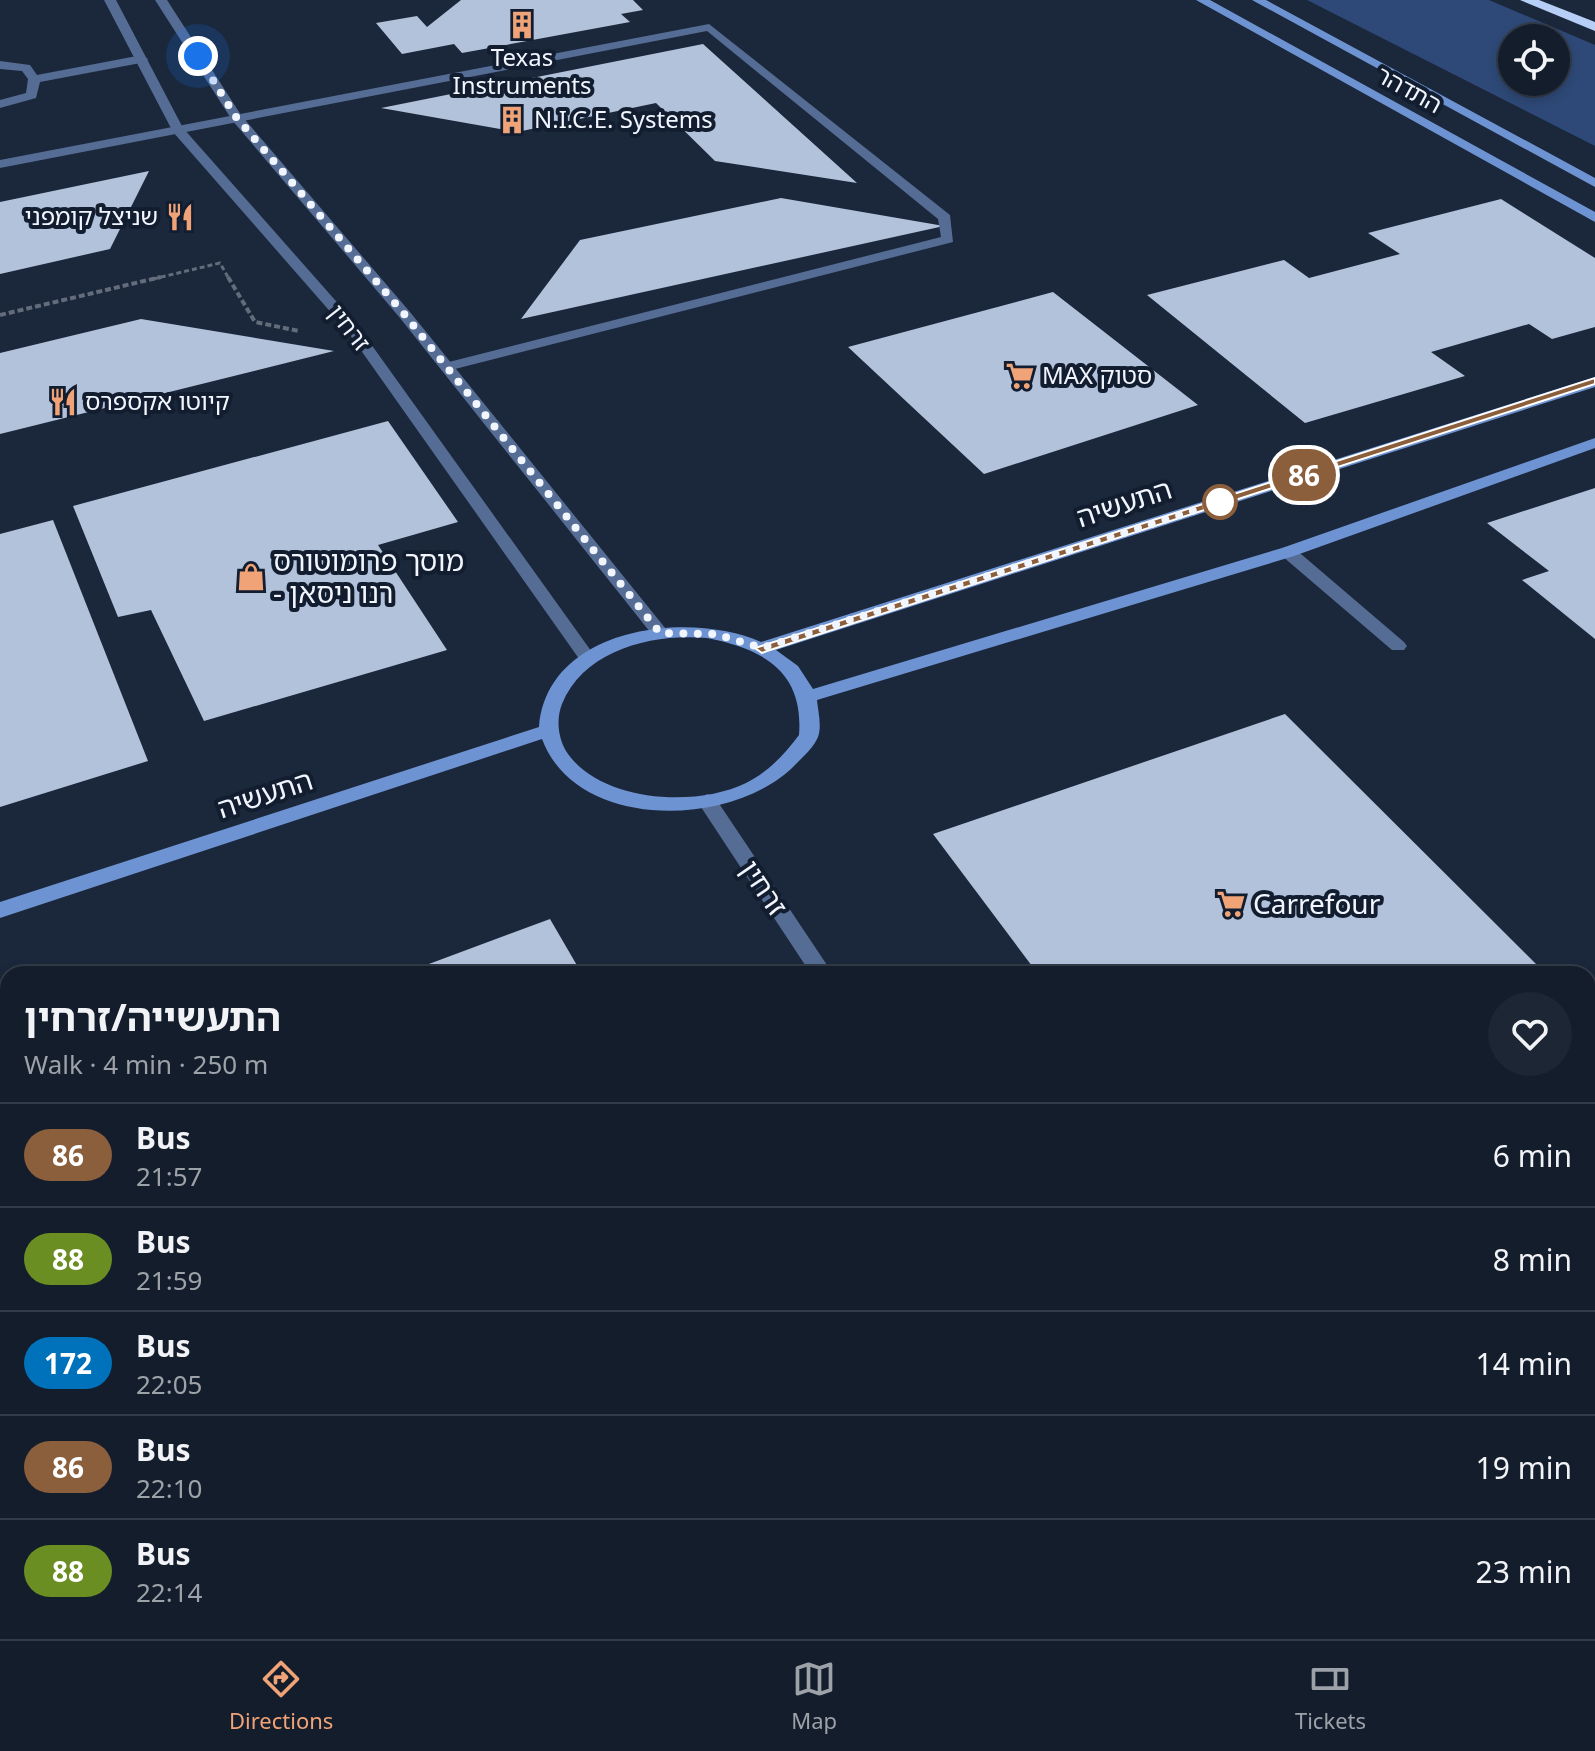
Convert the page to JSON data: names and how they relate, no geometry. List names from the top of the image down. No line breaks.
{"streets":{"street":["התדהר","זרחין","התעשיה"]},"crossings":[["זרחין","התעשיה"]],"places":{"building":["Texas Instruments","N.I.C.E. Systems"],"restaurant":["שניצל קומפני","קיוטו אקספרס"],"supermarket":["MAX סטוק","Carrefour"],"shop":["מוסך פרומוטורס - רנו ניסאן"]},"lines":["bus line 86"],"page":{"on_map":"86","heading":["התעשייה/זרחין","Walk · 4 min · 250 m"],"list":[{"mark":"86","name":"Bus","note":"21:57","value":"6 min"},{"mark":"88","name":"Bus","note":"21:59","value":"8 min"},{"mark":"172","name":"Bus","note":"22:05","value":"14 min"},{"mark":"86","name":"Bus","note":"22:10","value":"19 min"},{"mark":"88","name":"Bus","note":"22:14","value":"23 min"}],"tabs":["Directions","Map","Tickets"]}}
